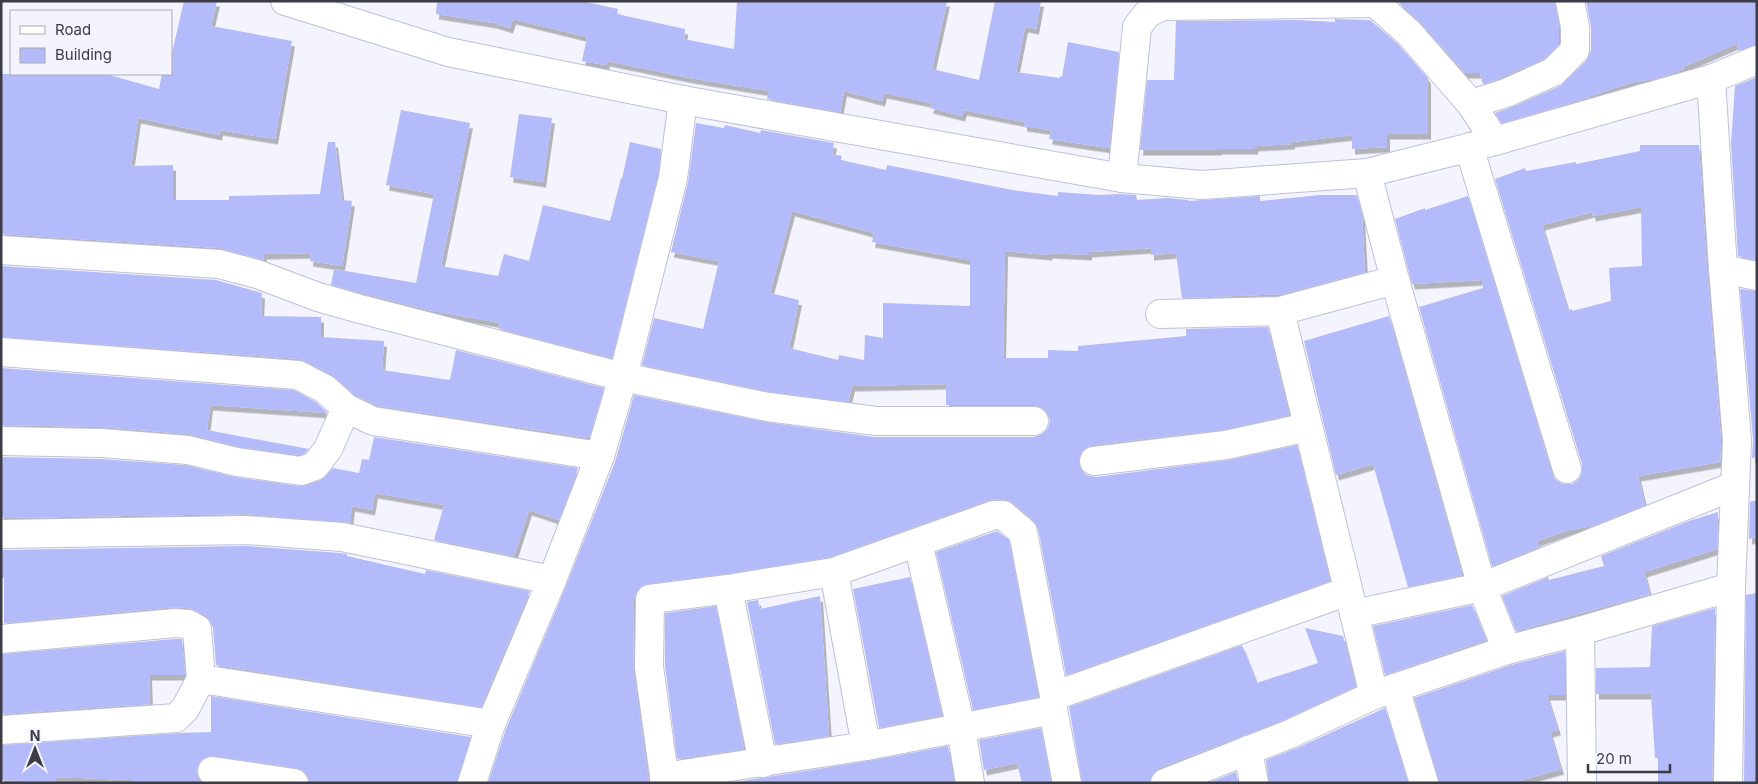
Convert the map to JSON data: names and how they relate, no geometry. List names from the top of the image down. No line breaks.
{"legend":["Road","Building"],"scale_bar":"20 m","north":"top"}
